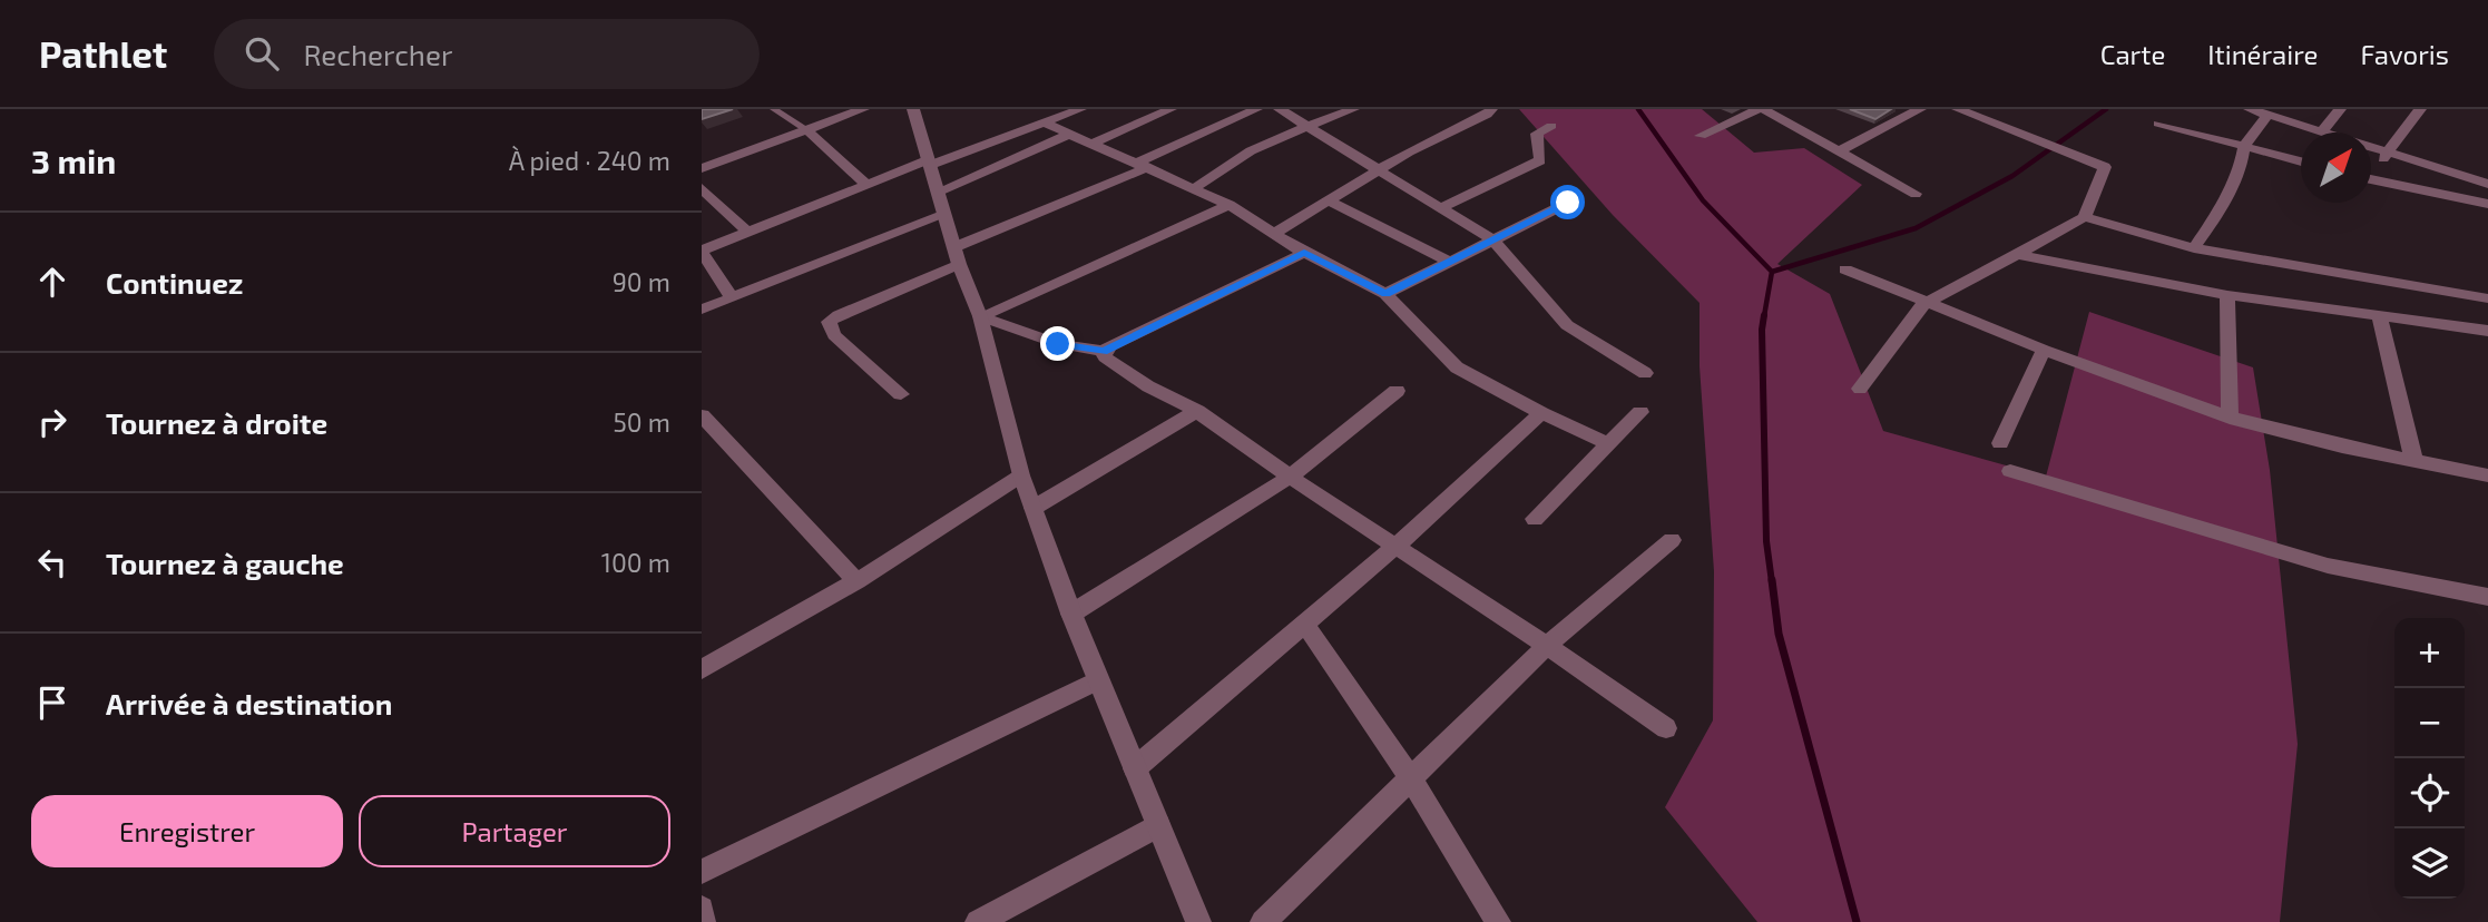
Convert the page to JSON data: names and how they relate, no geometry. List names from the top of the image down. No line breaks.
{"north":"top right","page":{"header":"Pathlet","search":"Rechercher","nav":["Carte","Itinéraire","Favoris"],"heading":["3 min","À pied · 240 m"],"list":[["Continuez","90 m"],["Tournez à droite","50 m"],["Tournez à gauche","100 m"],"Arrivée à destination"],"map_buttons":["+","−"],"buttons":["Enregistrer","Partager"]}}
